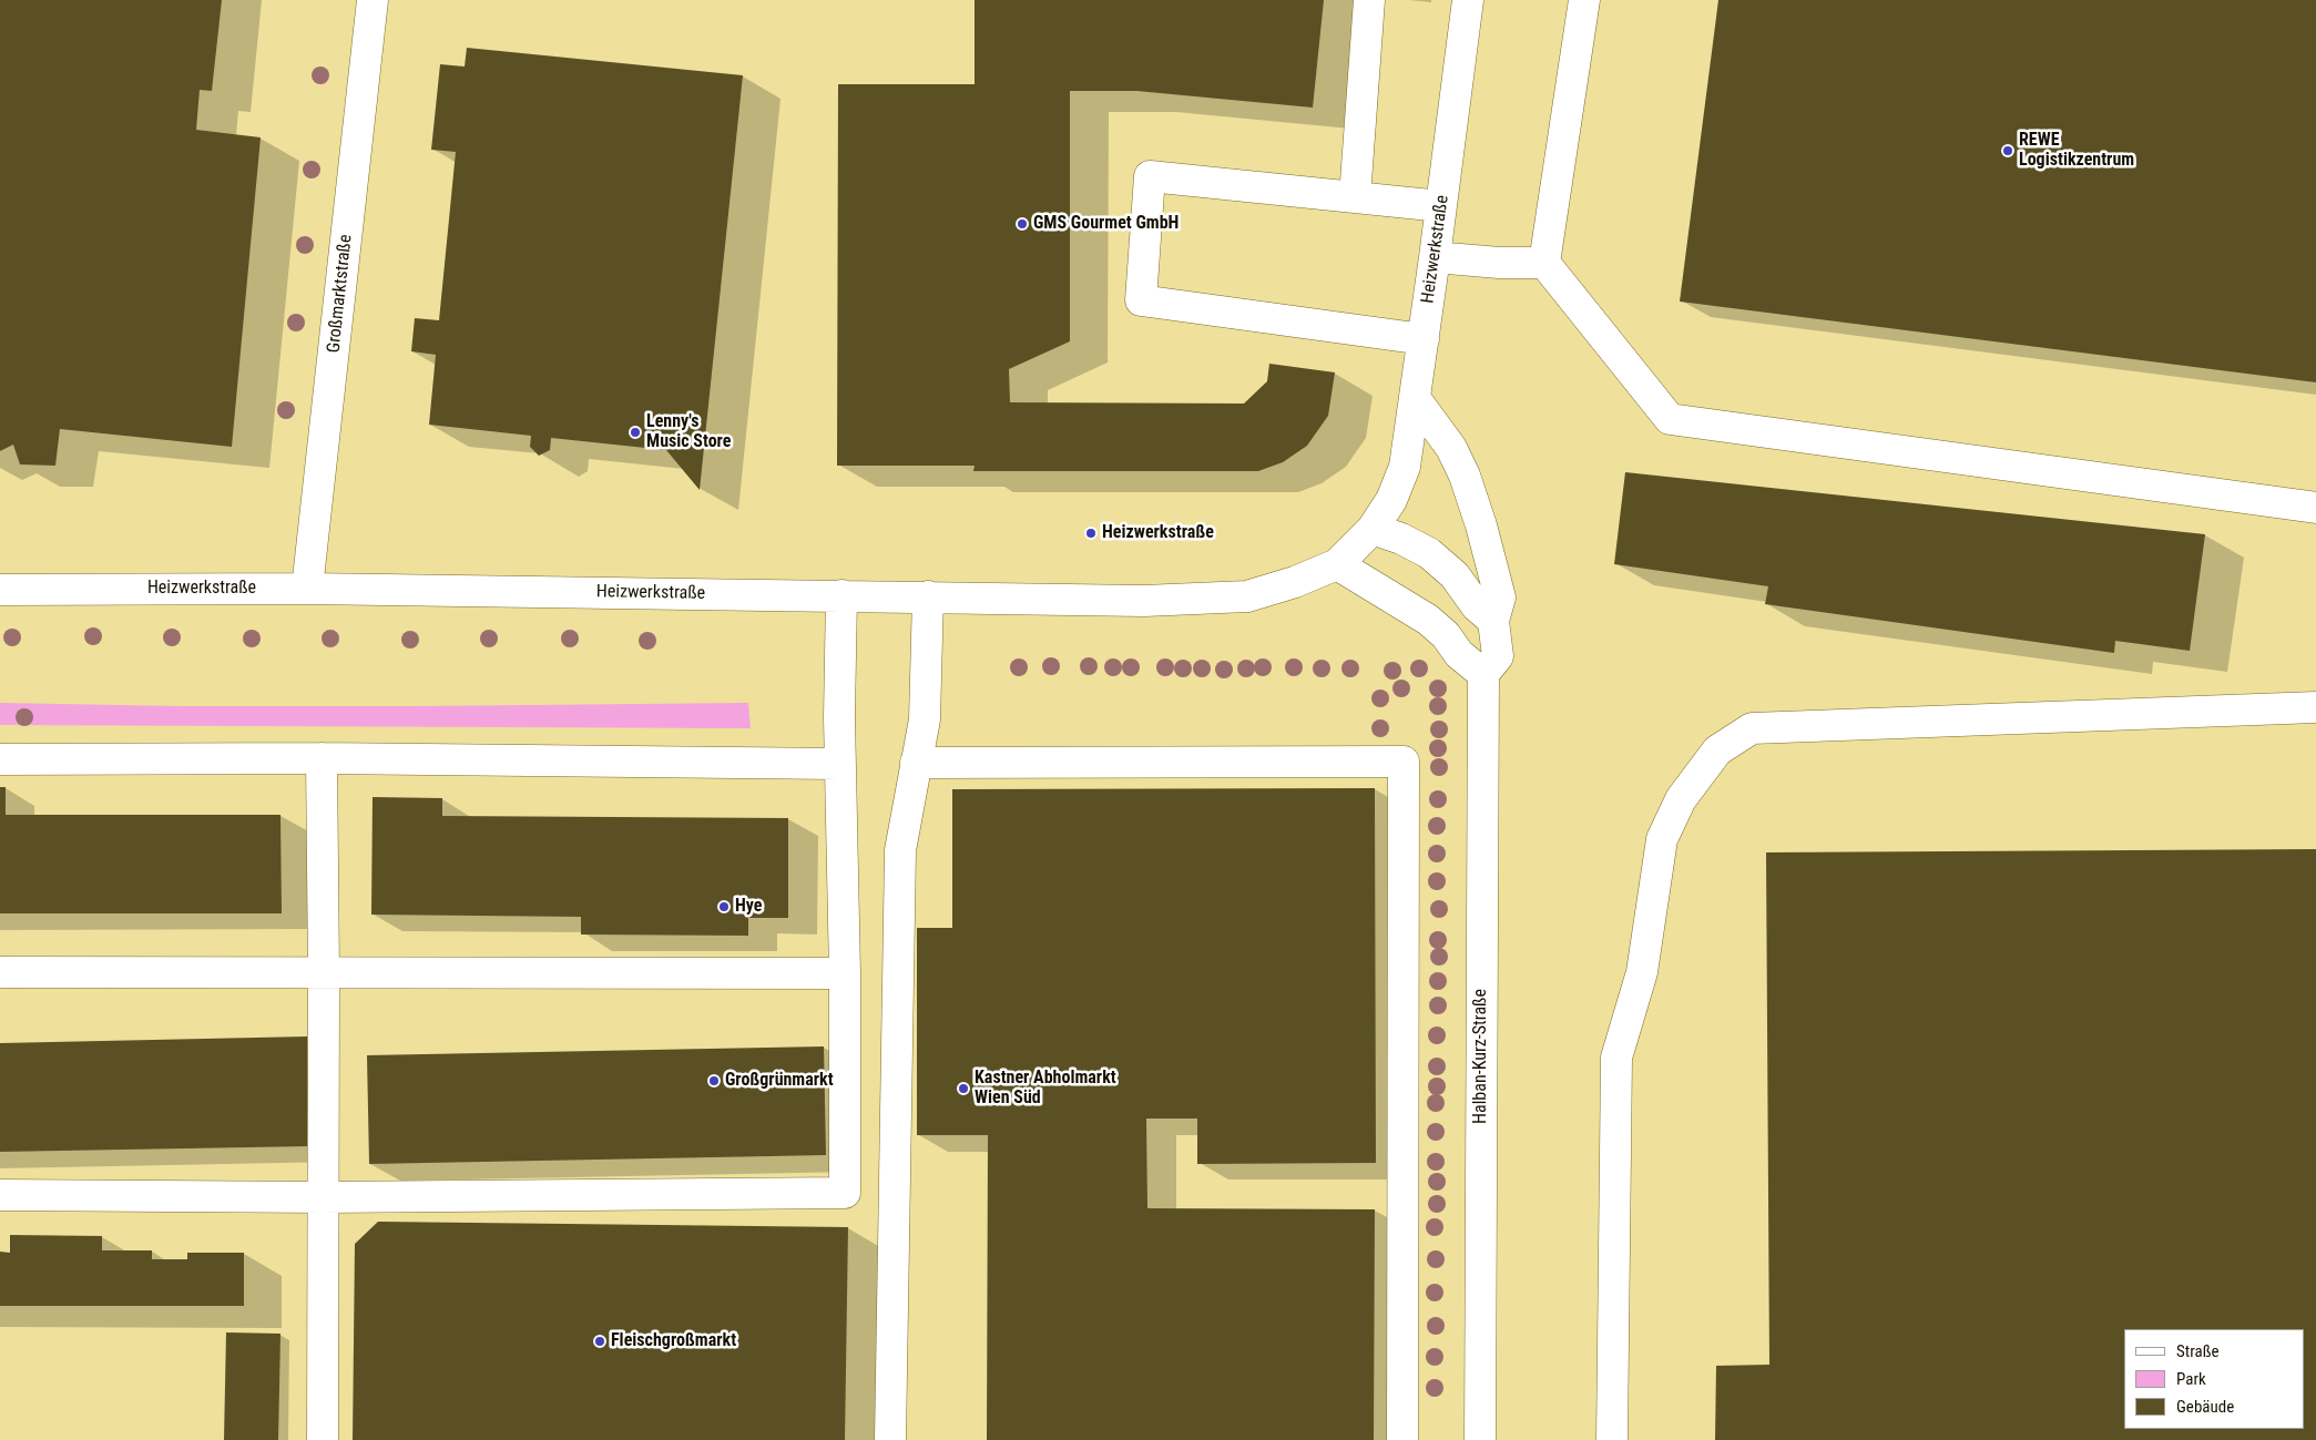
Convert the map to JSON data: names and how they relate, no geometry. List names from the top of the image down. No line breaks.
{"streets":{"street":["Heizwerkstraße","Großmarktstraße","Halban-Kurz-Straße"]},"crossings":[["Heizwerkstraße","Großmarktstraße"]],"places":["REWE Logistikzentrum","GMS Gourmet GmbH","Lenny's Music Store","Heizwerkstraße","Hye","Großgrünmarkt","Kastner Abholmarkt Wien Süd","Fleischgroßmarkt"],"legend":["Straße","Park","Gebäude"]}
